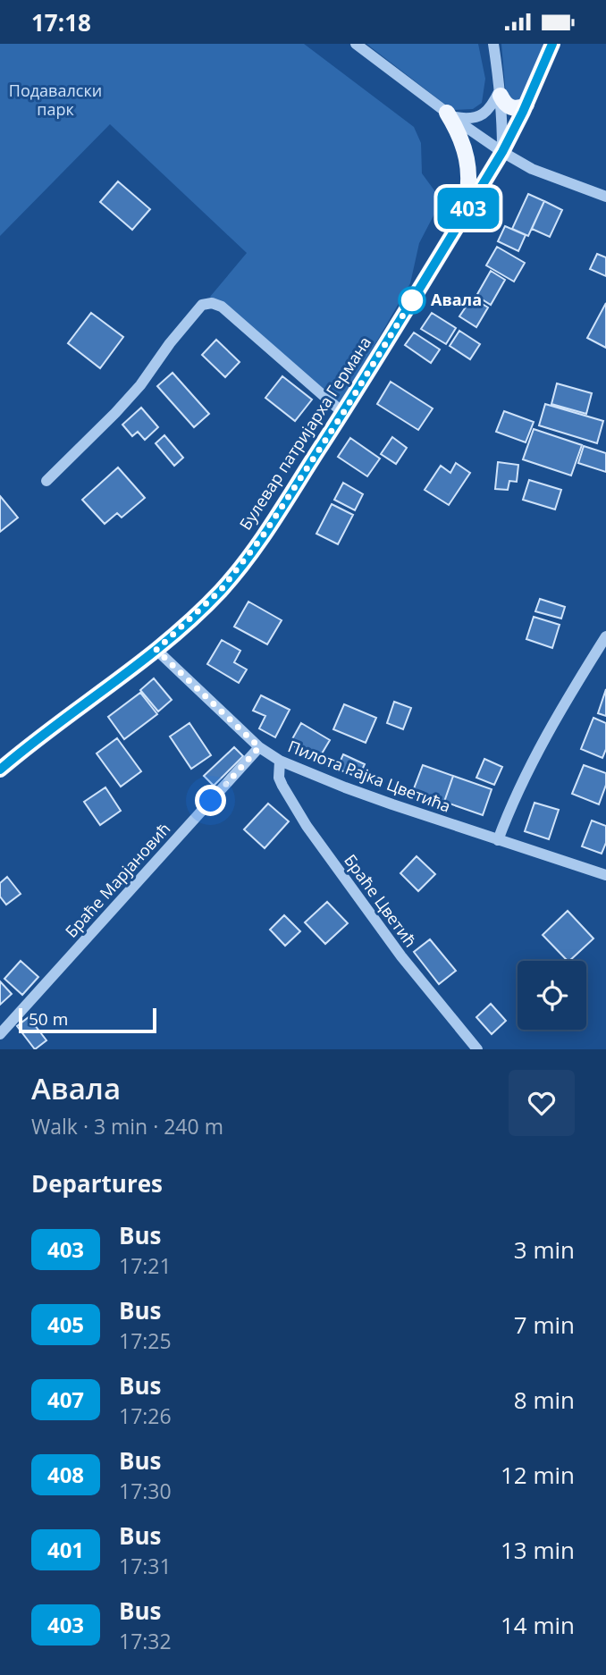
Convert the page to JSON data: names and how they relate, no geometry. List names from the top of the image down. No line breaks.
{"streets":{"main road":["Булевар патријарха Германа"],"street":["Пилота Рајка Цветића","Браће Марјановић","Браће Цветић"]},"crossings":[["Булевар патријарха Германа","Пилота Рајка Цветића"],["Пилота Рајка Цветића","Браће Марјановић"],["Пилота Рајка Цветића","Браће Цветић"]],"parks":["Подавалски парк"],"places":["Авала"],"lines":["bus line 403"],"scale_bar":"50 m","page":{"status":"17:18","on_map":"403","scale":"50 m","heading":[["Авала","Walk · 3 min · 240 m"],"Departures"],"list":[{"mark":"403","name":"Bus","note":"17:21","value":"3 min"},{"mark":"405","name":"Bus","note":"17:25","value":"7 min"},{"mark":"407","name":"Bus","note":"17:26","value":"8 min"},{"mark":"408","name":"Bus","note":"17:30","value":"12 min"},{"mark":"401","name":"Bus","note":"17:31","value":"13 min"},{"mark":"403","name":"Bus","note":"17:32","value":"14 min"}]}}
